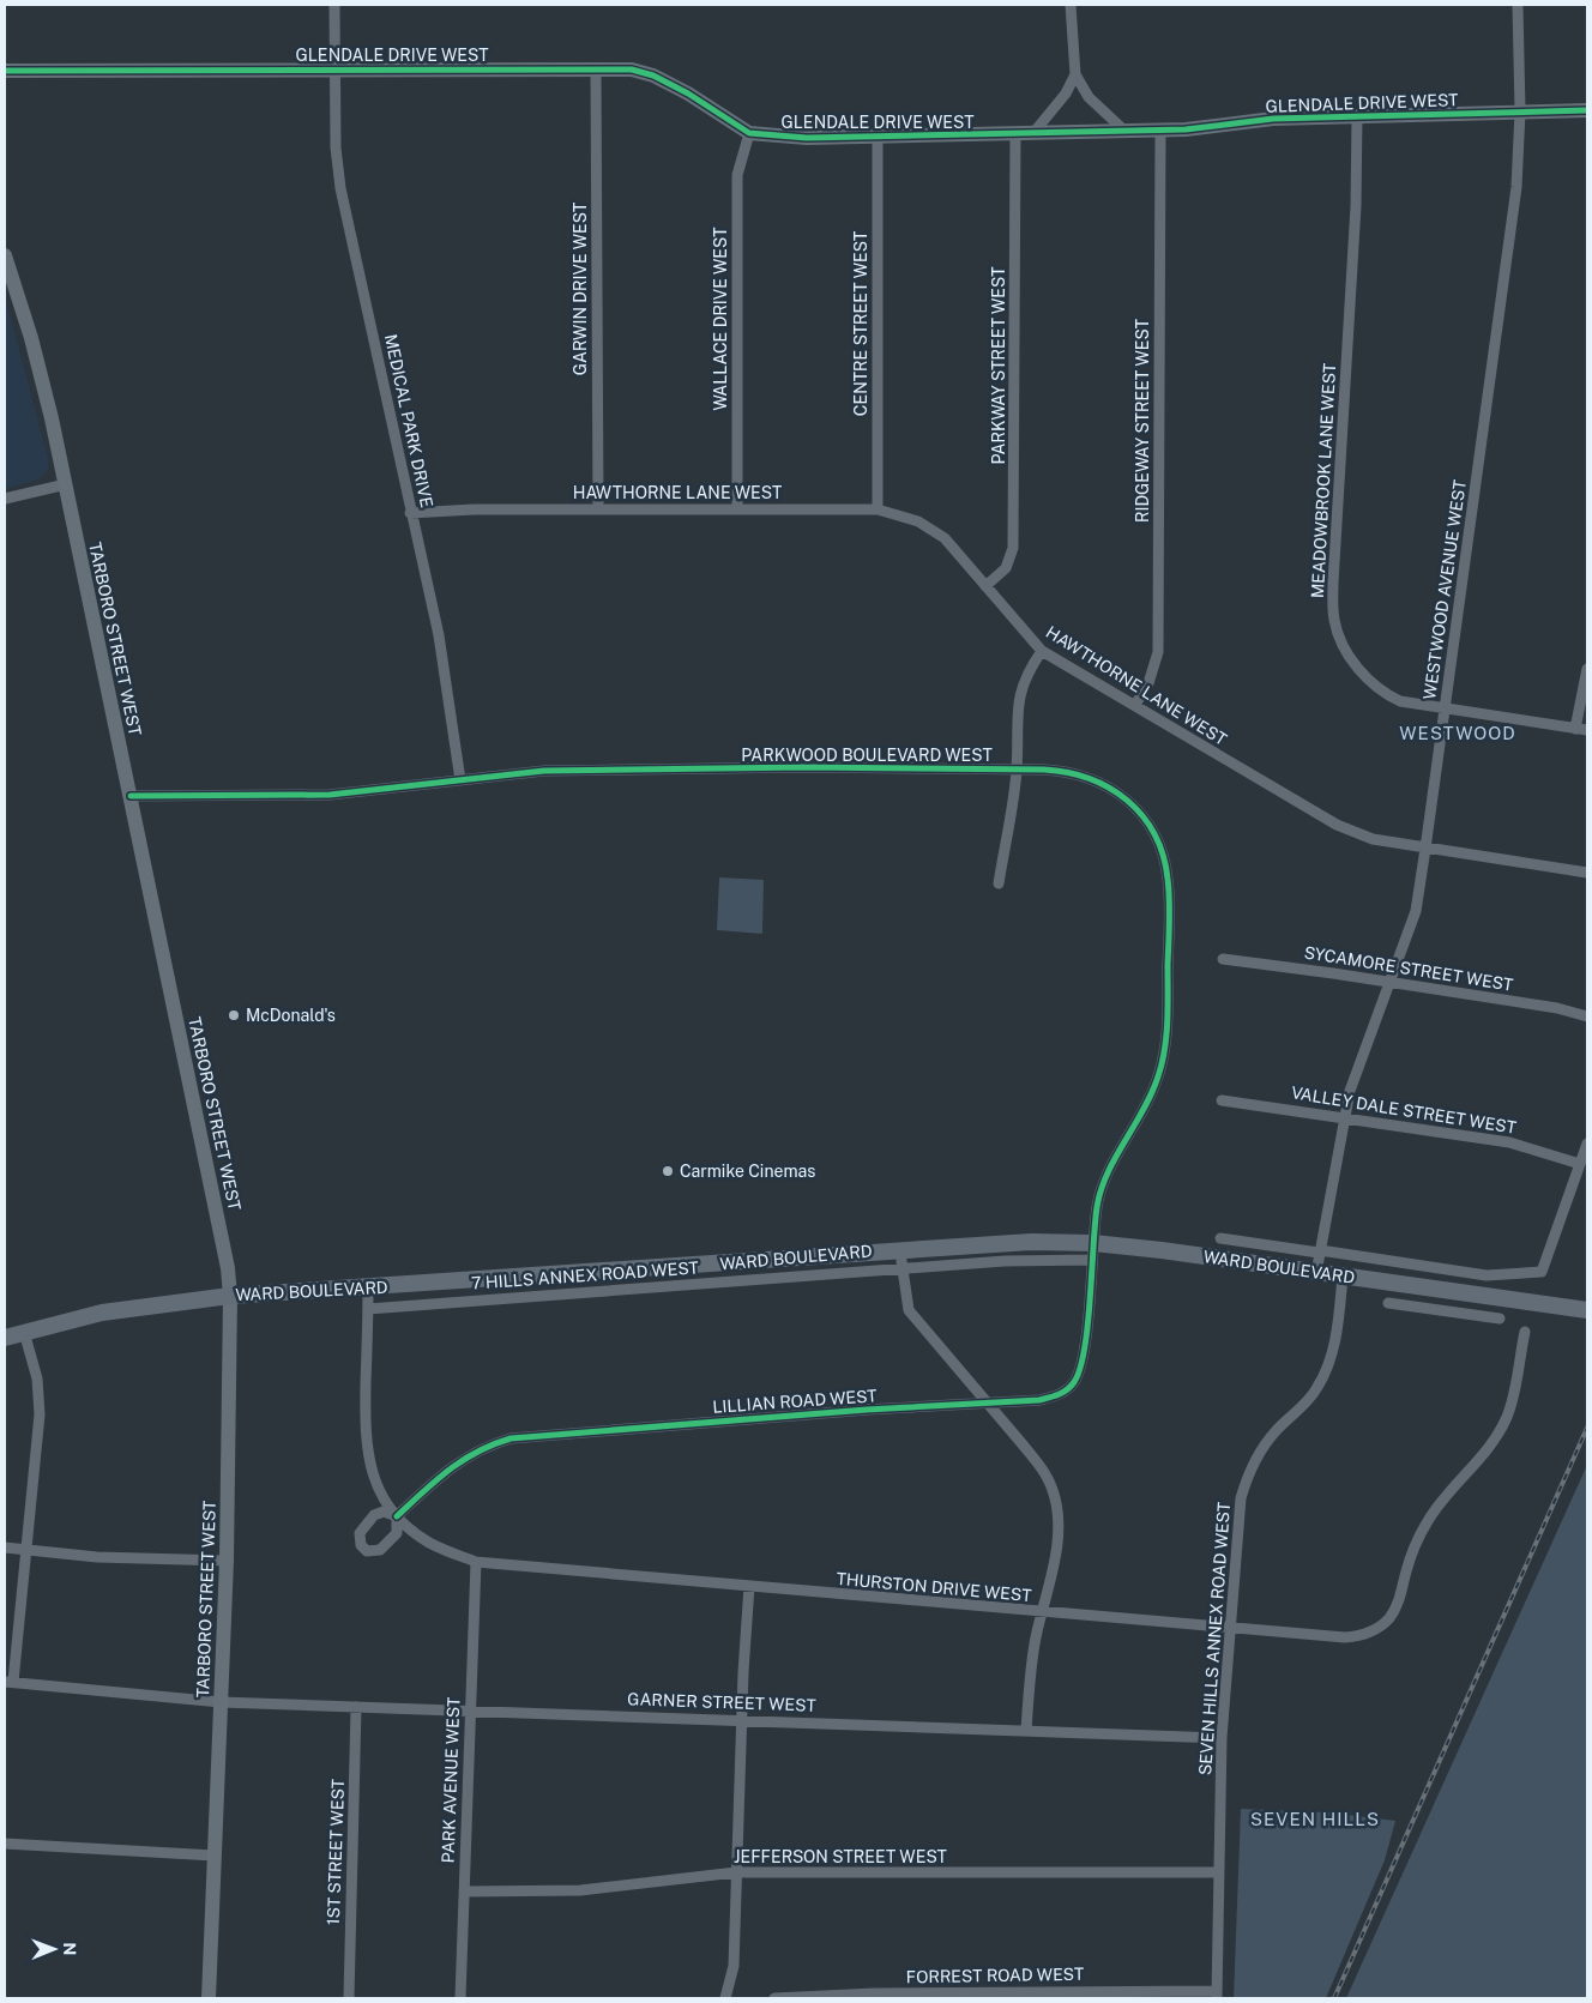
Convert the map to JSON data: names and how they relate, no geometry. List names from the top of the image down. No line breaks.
{"streets":{"main road":["GLENDALE DRIVE WEST","TARBORO STREET WEST","WARD BOULEVARD"],"street":["GARWIN DRIVE WEST","WALLACE DRIVE WEST","CENTRE STREET WEST","PARKWAY STREET WEST","MEDICAL PARK DRIVE","RIDGEWAY STREET WEST","MEADOWBROOK LANE WEST","HAWTHORNE LANE WEST","WESTWOOD AVENUE WEST","PARKWOOD BOULEVARD WEST","SYCAMORE STREET WEST","VALLEY DALE STREET WEST","7 HILLS ANNEX ROAD WEST","LILLIAN ROAD WEST","THURSTON DRIVE WEST","SEVEN HILLS ANNEX ROAD WEST","GARNER STREET WEST","PARK AVENUE WEST","1ST STREET WEST","JEFFERSON STREET WEST","FORREST ROAD WEST"]},"crossings":[["GLENDALE DRIVE WEST","GARWIN DRIVE WEST"],["GLENDALE DRIVE WEST","WALLACE DRIVE WEST"],["GLENDALE DRIVE WEST","CENTRE STREET WEST"],["GLENDALE DRIVE WEST","PARKWAY STREET WEST"],["GLENDALE DRIVE WEST","MEDICAL PARK DRIVE"],["GLENDALE DRIVE WEST","RIDGEWAY STREET WEST"],["GLENDALE DRIVE WEST","MEADOWBROOK LANE WEST"],["GLENDALE DRIVE WEST","WESTWOOD AVENUE WEST"],["GARWIN DRIVE WEST","HAWTHORNE LANE WEST"],["WALLACE DRIVE WEST","HAWTHORNE LANE WEST"],["CENTRE STREET WEST","HAWTHORNE LANE WEST"],["PARKWAY STREET WEST","HAWTHORNE LANE WEST"],["MEDICAL PARK DRIVE","HAWTHORNE LANE WEST"],["MEDICAL PARK DRIVE","PARKWOOD BOULEVARD WEST"],["RIDGEWAY STREET WEST","HAWTHORNE LANE WEST"],["MEADOWBROOK LANE WEST","WESTWOOD AVENUE WEST"],["HAWTHORNE LANE WEST","WESTWOOD AVENUE WEST"],["WESTWOOD AVENUE WEST","SYCAMORE STREET WEST"],["WESTWOOD AVENUE WEST","VALLEY DALE STREET WEST"],["WESTWOOD AVENUE WEST","WARD BOULEVARD"],["TARBORO STREET WEST","PARKWOOD BOULEVARD WEST"],["TARBORO STREET WEST","WARD BOULEVARD"],["TARBORO STREET WEST","GARNER STREET WEST"],["PARKWOOD BOULEVARD WEST","WARD BOULEVARD"],["PARKWOOD BOULEVARD WEST","7 HILLS ANNEX ROAD WEST"],["PARKWOOD BOULEVARD WEST","LILLIAN ROAD WEST"],["WARD BOULEVARD","7 HILLS ANNEX ROAD WEST"],["WARD BOULEVARD","LILLIAN ROAD WEST"],["WARD BOULEVARD","THURSTON DRIVE WEST"],["WARD BOULEVARD","SEVEN HILLS ANNEX ROAD WEST"],["7 HILLS ANNEX ROAD WEST","LILLIAN ROAD WEST"],["7 HILLS ANNEX ROAD WEST","THURSTON DRIVE WEST"],["LILLIAN ROAD WEST","THURSTON DRIVE WEST"],["THURSTON DRIVE WEST","SEVEN HILLS ANNEX ROAD WEST"],["THURSTON DRIVE WEST","PARK AVENUE WEST"],["SEVEN HILLS ANNEX ROAD WEST","GARNER STREET WEST"],["SEVEN HILLS ANNEX ROAD WEST","JEFFERSON STREET WEST"],["SEVEN HILLS ANNEX ROAD WEST","FORREST ROAD WEST"],["GARNER STREET WEST","PARK AVENUE WEST"],["GARNER STREET WEST","1ST STREET WEST"],["PARK AVENUE WEST","JEFFERSON STREET WEST"]],"districts":["WESTWOOD","SEVEN HILLS"],"places":["McDonald's","Carmike Cinemas"],"north":"right"}
